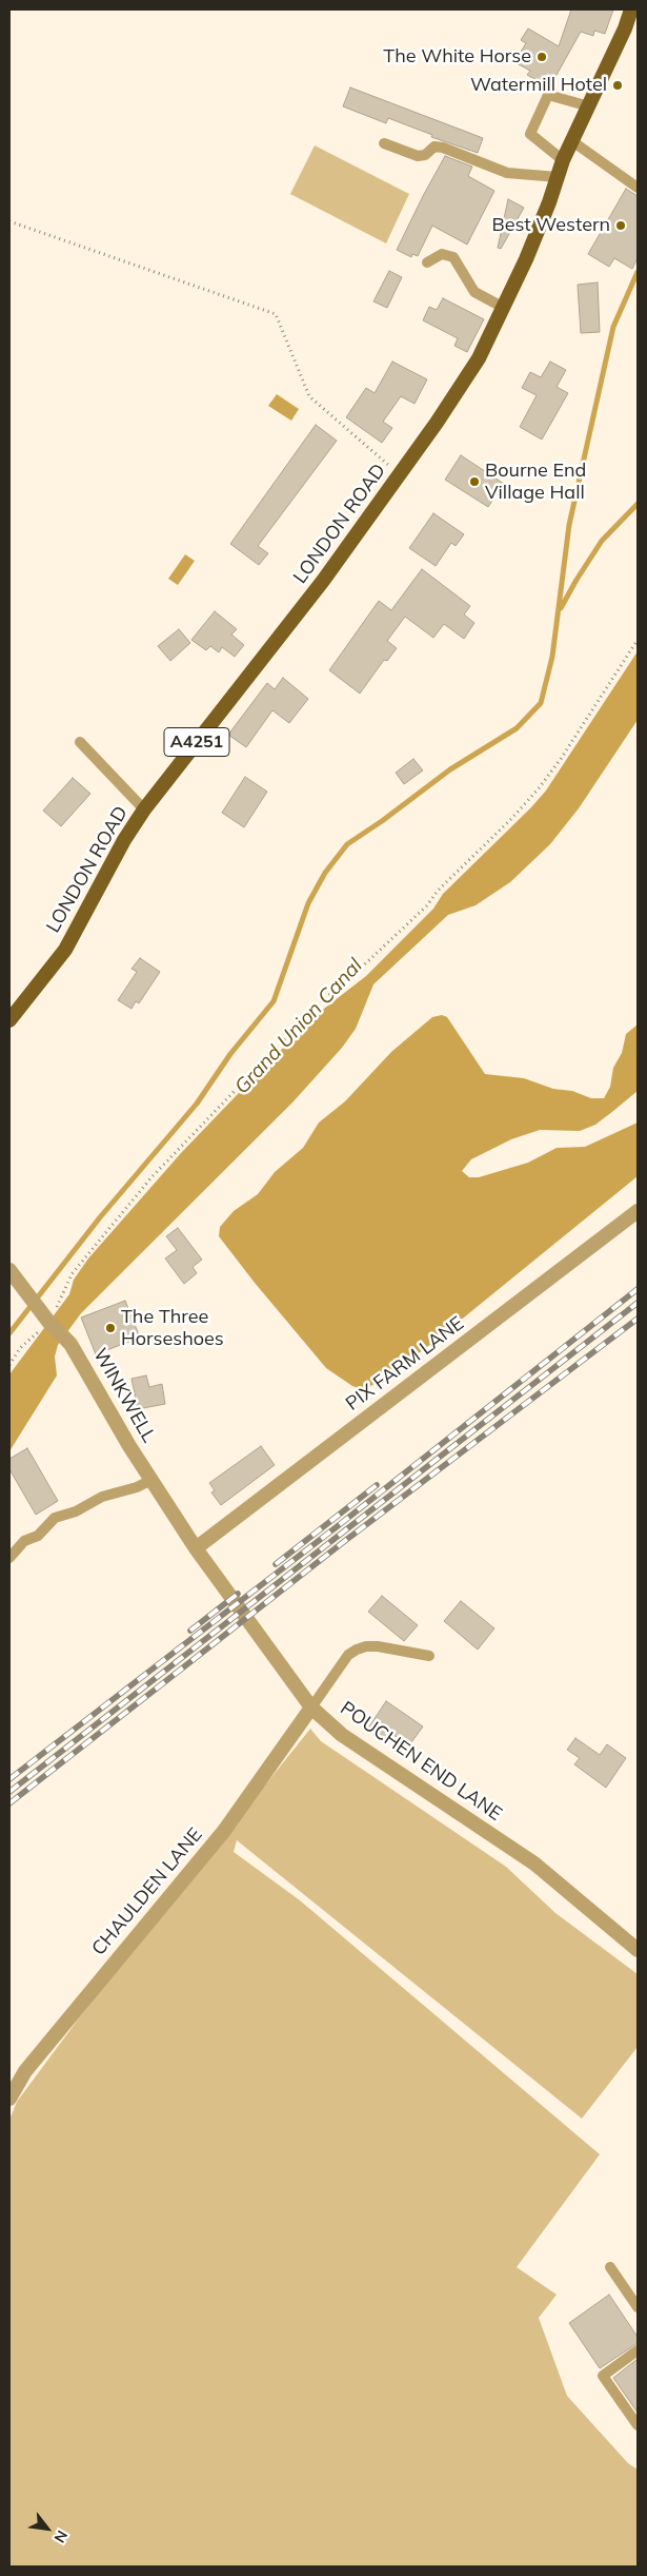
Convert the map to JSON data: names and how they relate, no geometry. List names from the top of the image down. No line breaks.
{"streets":{"main road":["LONDON ROAD","A4251"],"street":["PIX FARM LANE","WINKWELL","POUCHEN END LANE","CHAULDEN LANE"]},"crossings":[["PIX FARM LANE","WINKWELL"],["PIX FARM LANE","POUCHEN END LANE"],["WINKWELL","POUCHEN END LANE"],["POUCHEN END LANE","CHAULDEN LANE"]],"water":["Grand Union Canal"],"places":["The White Horse","Watermill Hotel","Best Western","Bourne End Village Hall","The Three Horseshoes"],"north":"bottom right"}
